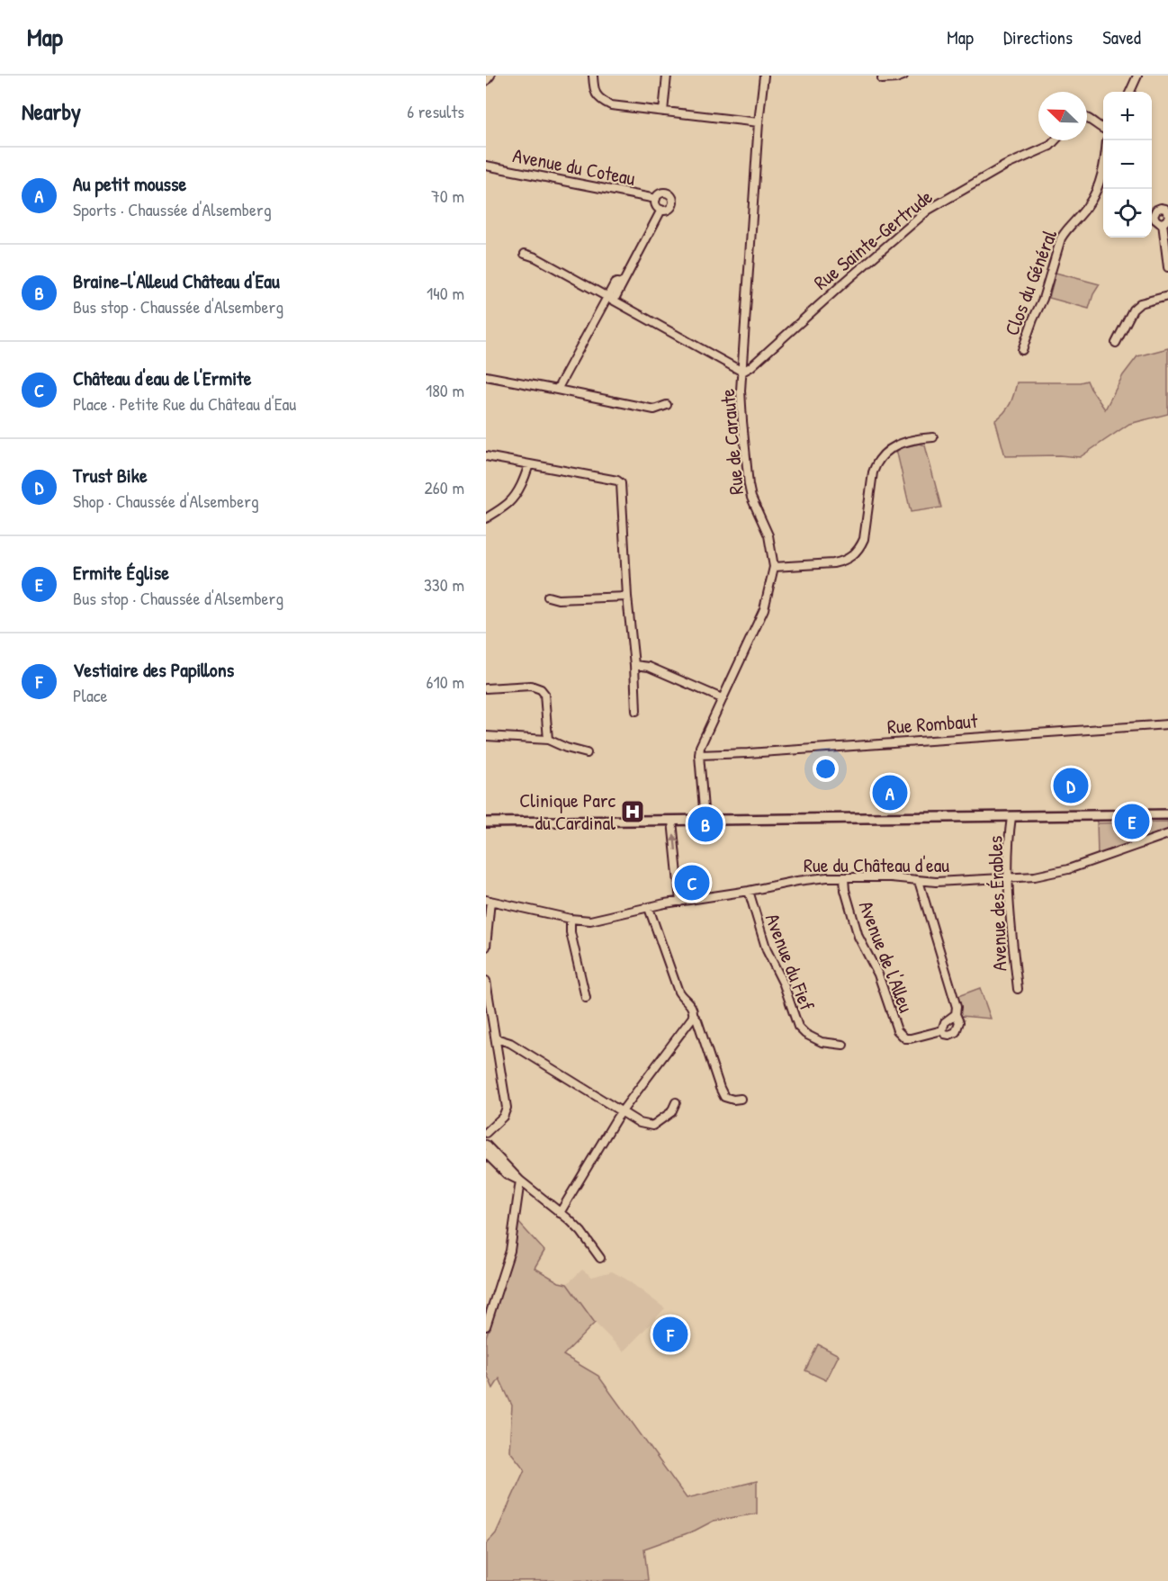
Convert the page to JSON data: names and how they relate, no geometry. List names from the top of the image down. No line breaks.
{"streets":{"street":["Avenue du Coteau","Rue Sainte-Gertrude","Clos du Général","Rue de Caraute","Rue Rombaut","Rue du Château d'eau","Avenue des Érables","Avenue de l'Alleu","Avenue du Fief"]},"crossings":[["Rue Sainte-Gertrude","Rue de Caraute"],["Rue de Caraute","Rue Rombaut"],["Rue du Château d'eau","Avenue des Érables"],["Rue du Château d'eau","Avenue de l'Alleu"],["Rue du Château d'eau","Avenue du Fief"]],"places":{"hospital":["Clinique Parc du Cardinal"]},"north":"top left","page":{"header":"Map","nav":["Map","Directions","Saved"],"heading":["Nearby","6 results"],"map_buttons":["+","−"],"list":[{"mark":"A","name":"Au petit mousse","note":"Sports · Chaussée d'Alsemberg","value":"70 m"},{"mark":"B","name":"Braine-l'Alleud Château d'Eau","note":"Bus stop · Chaussée d'Alsemberg","value":"140 m"},{"mark":"C","name":"Château d'eau de l'Ermite","note":"Place · Petite Rue du Château d'Eau","value":"180 m"},{"mark":"D","name":"Trust Bike","note":"Shop · Chaussée d'Alsemberg","value":"260 m"},{"mark":"E","name":"Ermite Église","note":"Bus stop · Chaussée d'Alsemberg","value":"330 m"},{"mark":"F","name":"Vestiaire des Papillons","note":"Place","value":"610 m"}],"pins":["D","A","E","B","C","F"]}}
